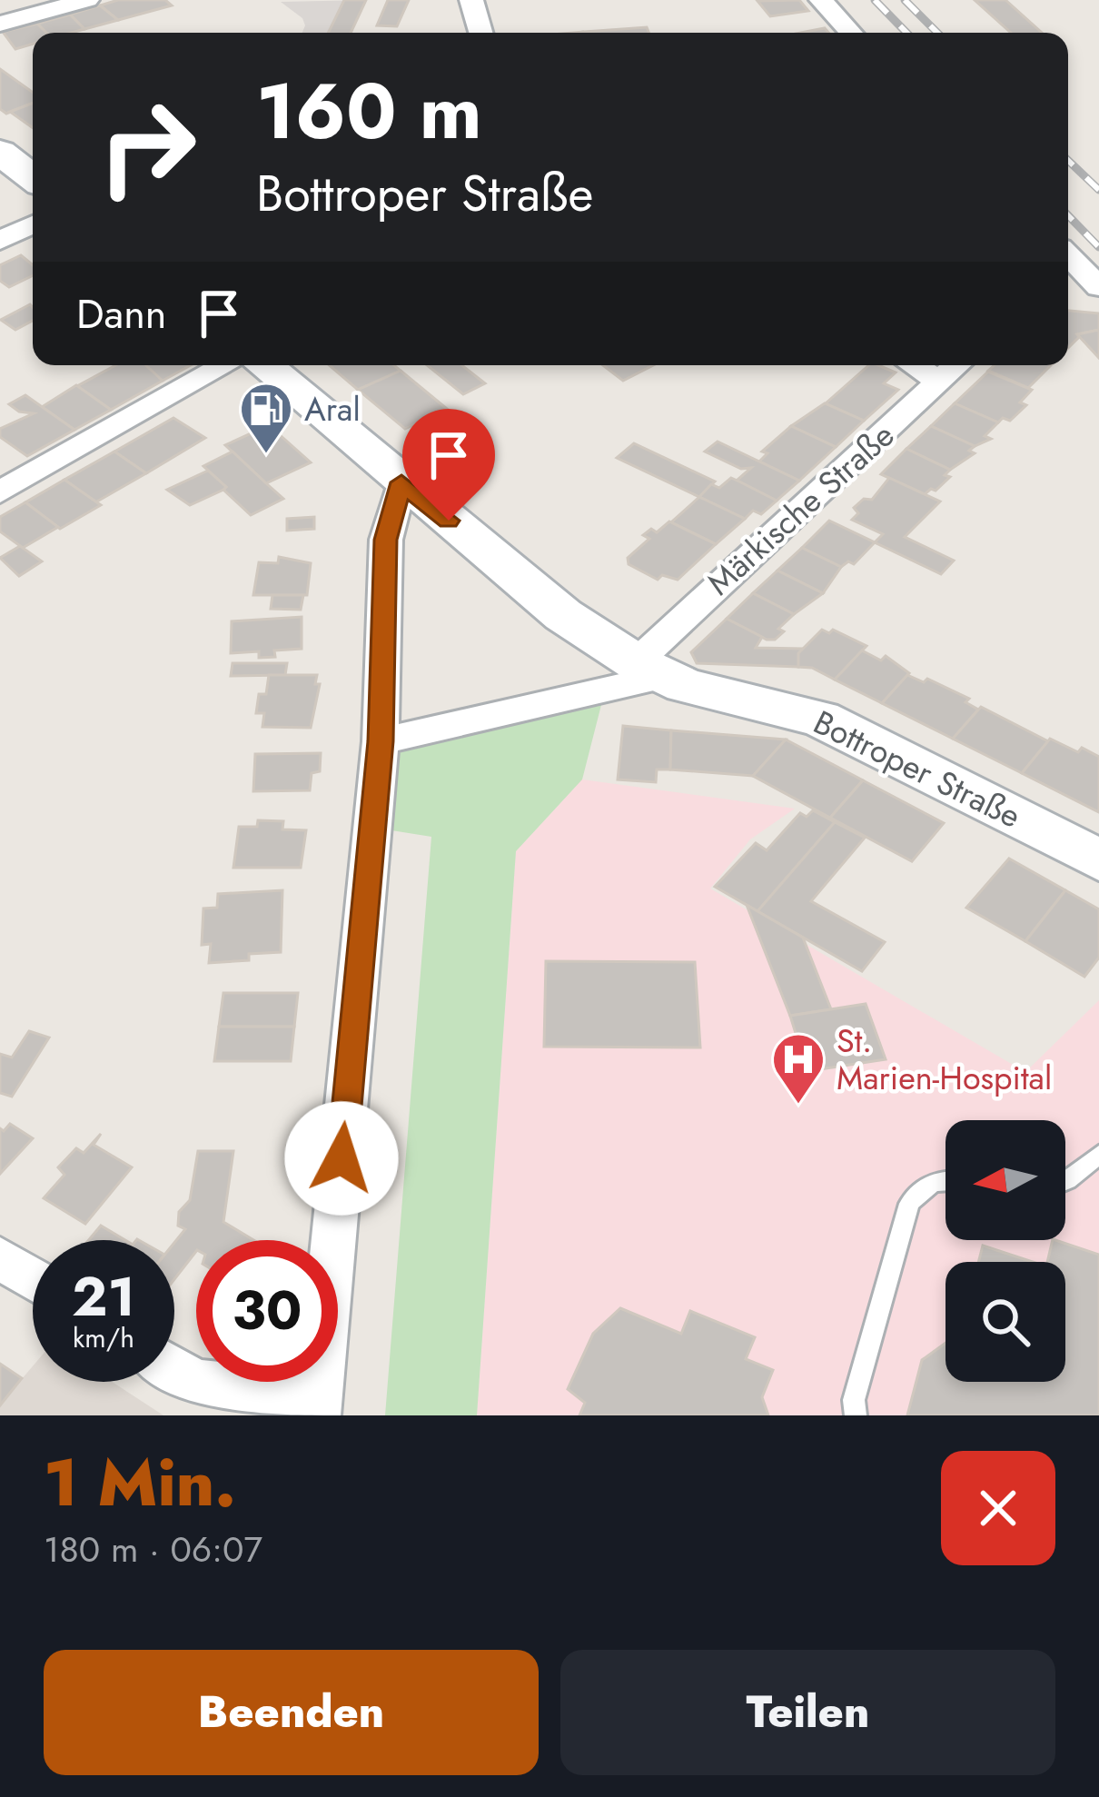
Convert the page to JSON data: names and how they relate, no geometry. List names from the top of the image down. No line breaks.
{"streets":{"main road":["Bottroper Straße"],"street":["Märkische Straße"]},"crossings":[["Märkische Straße","Bottroper Straße"]],"places":{"fuel station":["Aral"],"hospital":["St. Marien-Hospital"]},"north":"left","page":{"turn":["160 m","Bottroper Straße"],"then":"Dann","speed":"21 km/h","limit":"30","heading":["1 Min.","180 m · 06:07"],"buttons":["Beenden","Teilen"]}}
